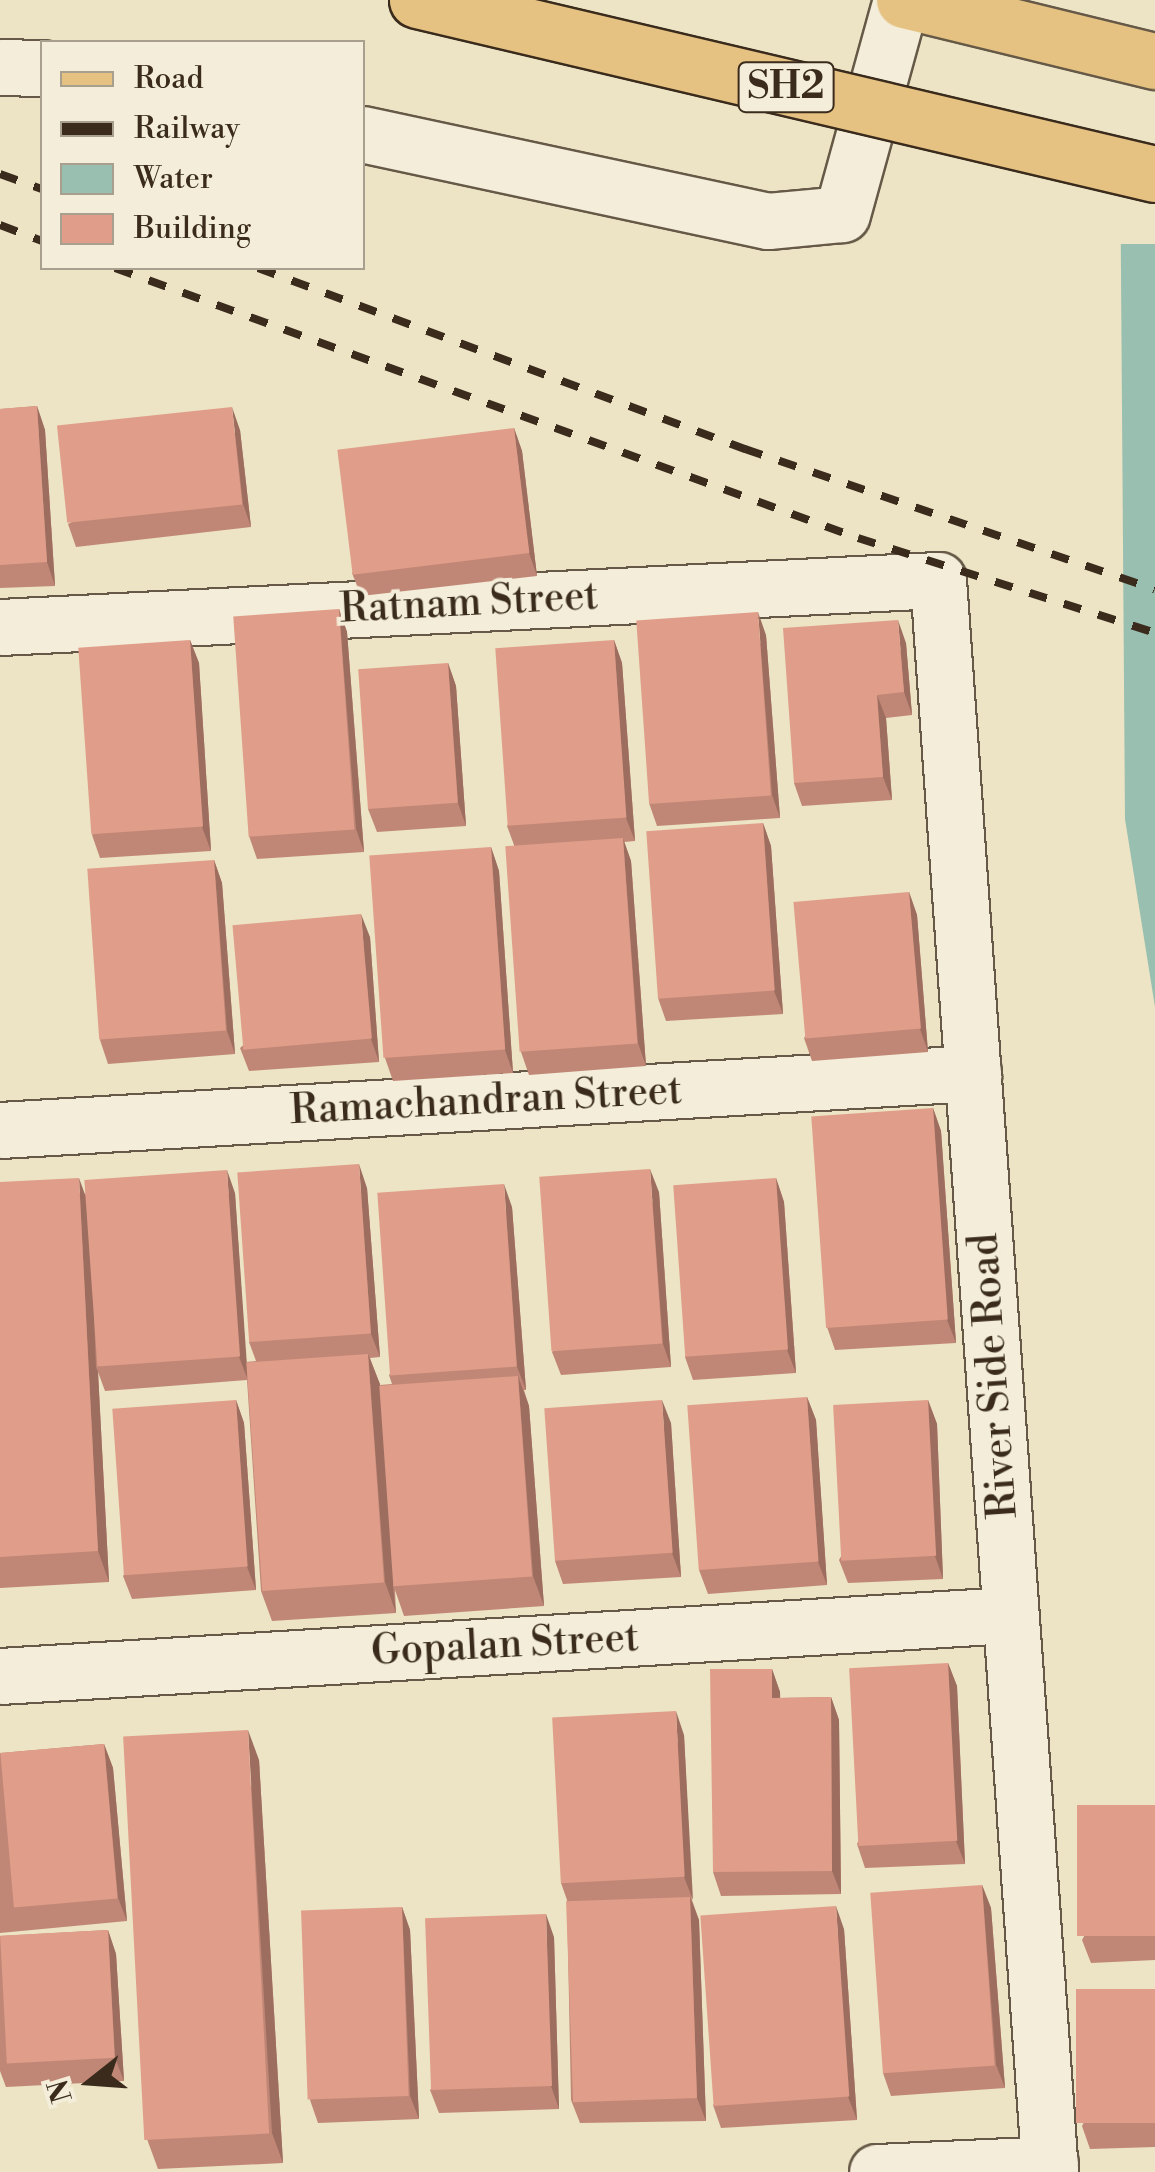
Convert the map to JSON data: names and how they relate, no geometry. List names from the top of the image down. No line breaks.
{"streets":{"main road":["SH2"],"street":["Ratnam Street","Ramachandran Street","River Side Road","Gopalan Street"]},"crossings":[["Ratnam Street","River Side Road"],["Ramachandran Street","River Side Road"],["River Side Road","Gopalan Street"]],"legend":["Road","Railway","Water","Building"],"north":"left"}
